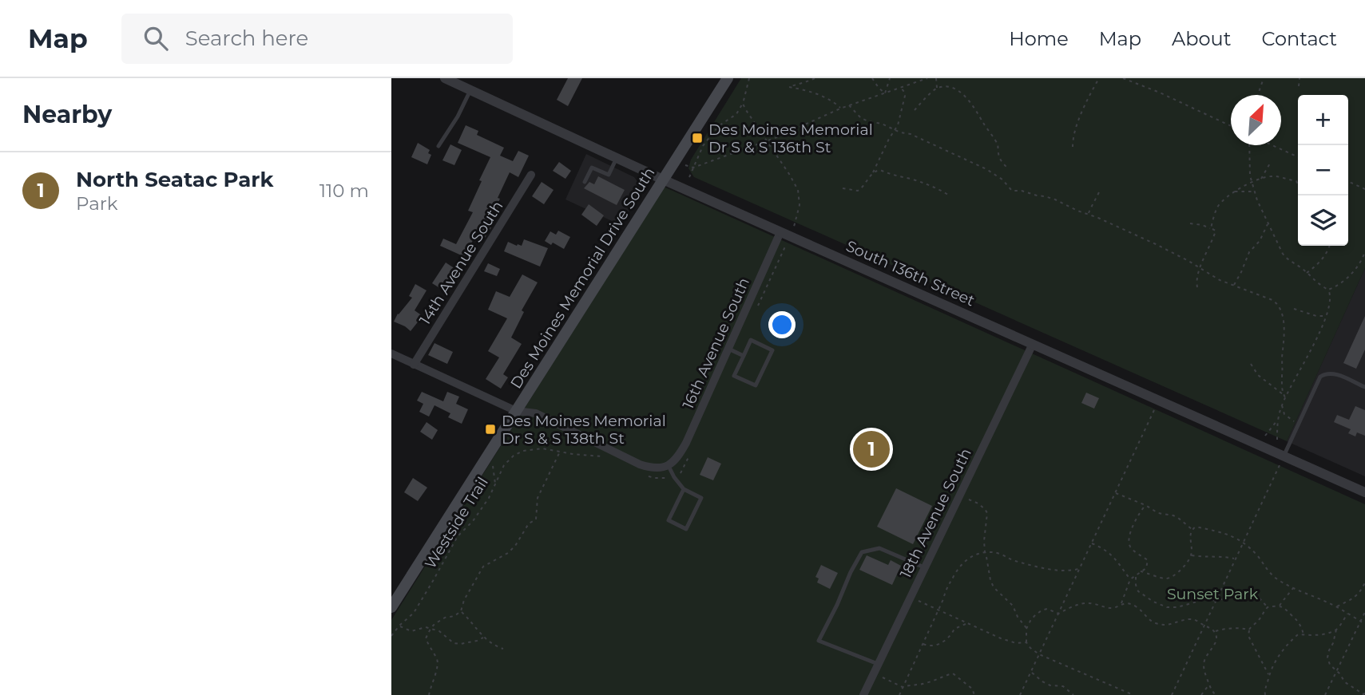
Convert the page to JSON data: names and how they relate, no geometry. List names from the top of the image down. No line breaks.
{"streets":{"main road":["Des Moines Memorial Drive South"],"street":["14th Avenue South","South 136th Street","16th Avenue South","18th Avenue South"],"path":["Westside Trail"]},"crossings":[["South 136th Street","Des Moines Memorial Drive South"],["South 136th Street","16th Avenue South"],["South 136th Street","18th Avenue South"]],"parks":["Sunset Park"],"places":{"transit":["Des Moines Memorial Dr S & S 136th St","Des Moines Memorial Dr S & S 138th St"]},"north":"top right","page":{"header":"Map","search":"Search here","nav":["Home","Map","About","Contact"],"heading":"Nearby","map_buttons":["+","−"],"list":[{"mark":"1","name":"North Seatac Park","note":"Park","value":"110 m"}],"pins":"1"}}
